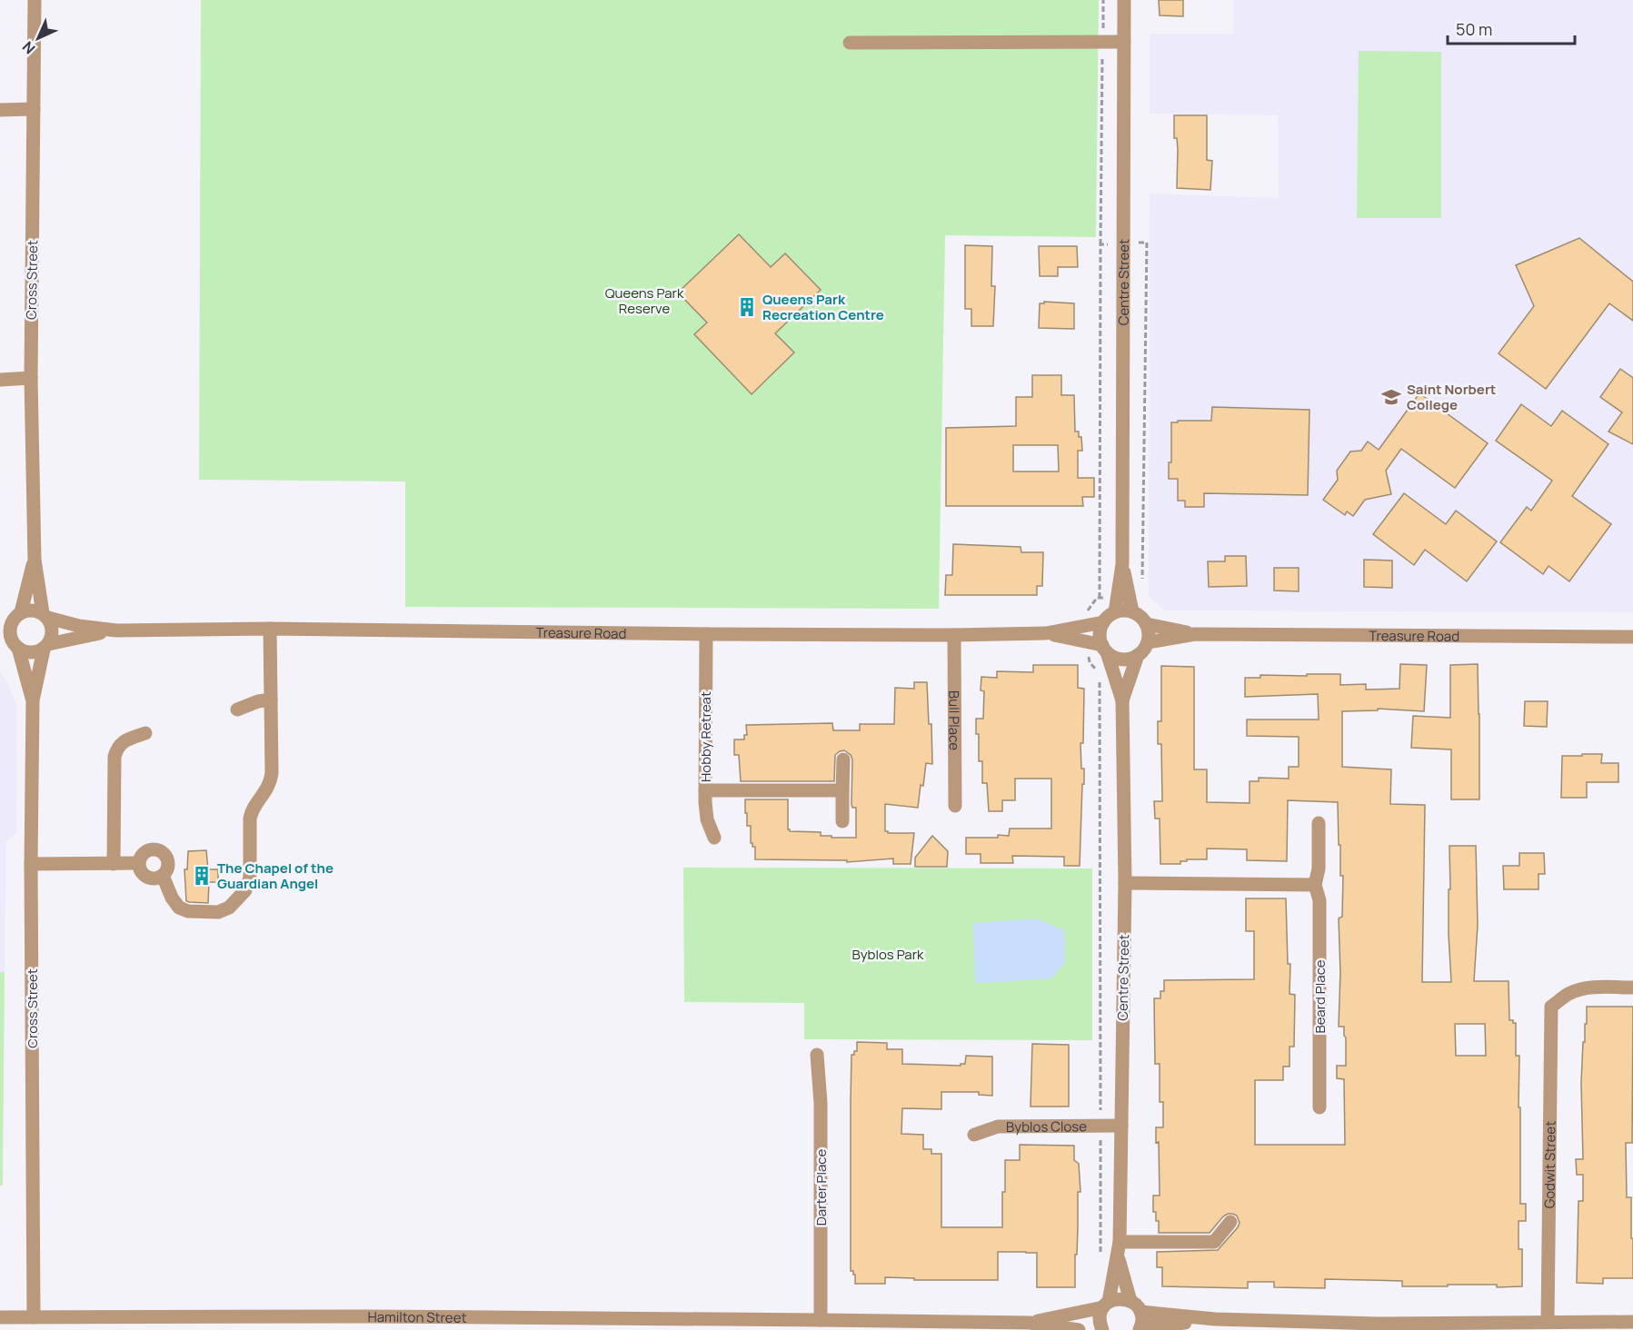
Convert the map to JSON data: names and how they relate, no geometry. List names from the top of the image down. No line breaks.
{"streets":{"street":["Cross Street","Centre Street","Treasure Road","Bull Place","Hobby Retreat","Beard Place","Byblos Close","Godwit Street","Darter Place","Hamilton Street"]},"crossings":[["Cross Street","Treasure Road"],["Cross Street","Hamilton Street"],["Centre Street","Treasure Road"],["Centre Street","Byblos Close"],["Centre Street","Hamilton Street"],["Treasure Road","Bull Place"],["Treasure Road","Hobby Retreat"],["Darter Place","Hamilton Street"]],"parks":["Queens Park Reserve","Byblos Park"],"places":{"building":["Queens Park Recreation Centre","The Chapel of the Guardian Angel"],"school or university":["Saint Norbert College"]},"scale_bar":"50 m","north":"bottom left"}
